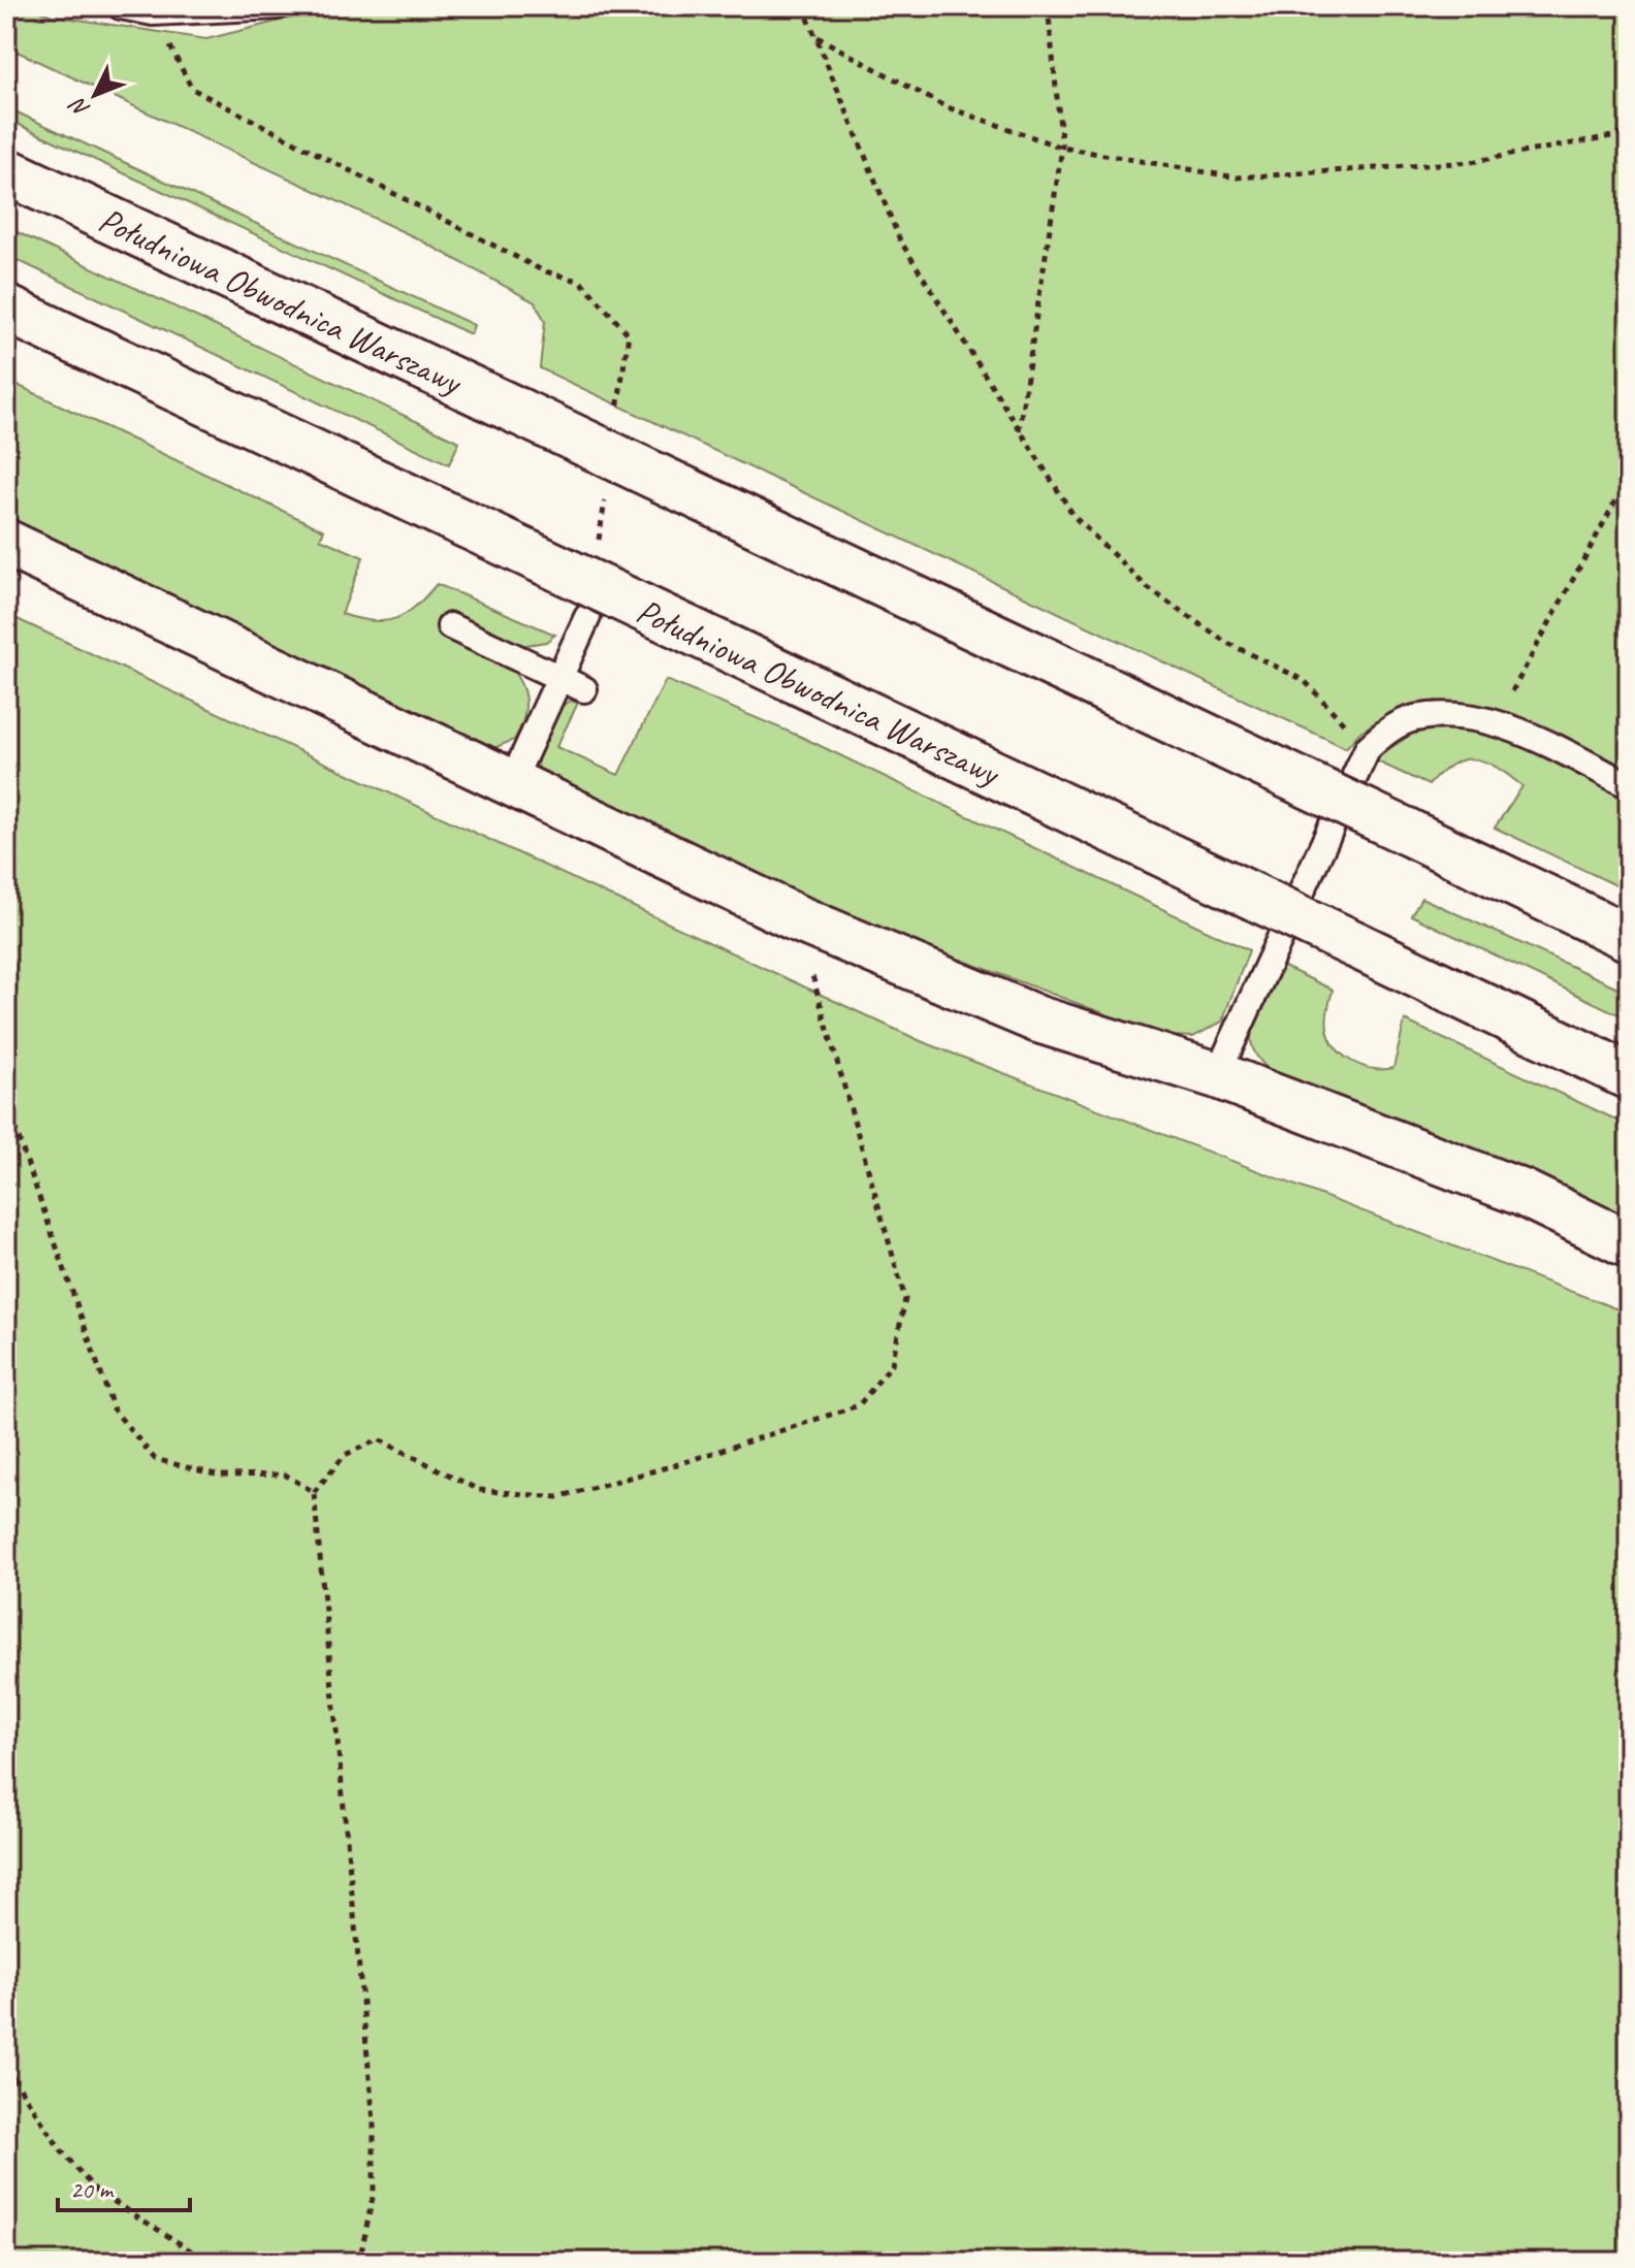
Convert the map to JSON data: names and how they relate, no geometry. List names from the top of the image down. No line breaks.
{"streets":{"main road":["Południowa Obwodnica Warszawy"]},"scale_bar":"20 m","north":"bottom left"}
